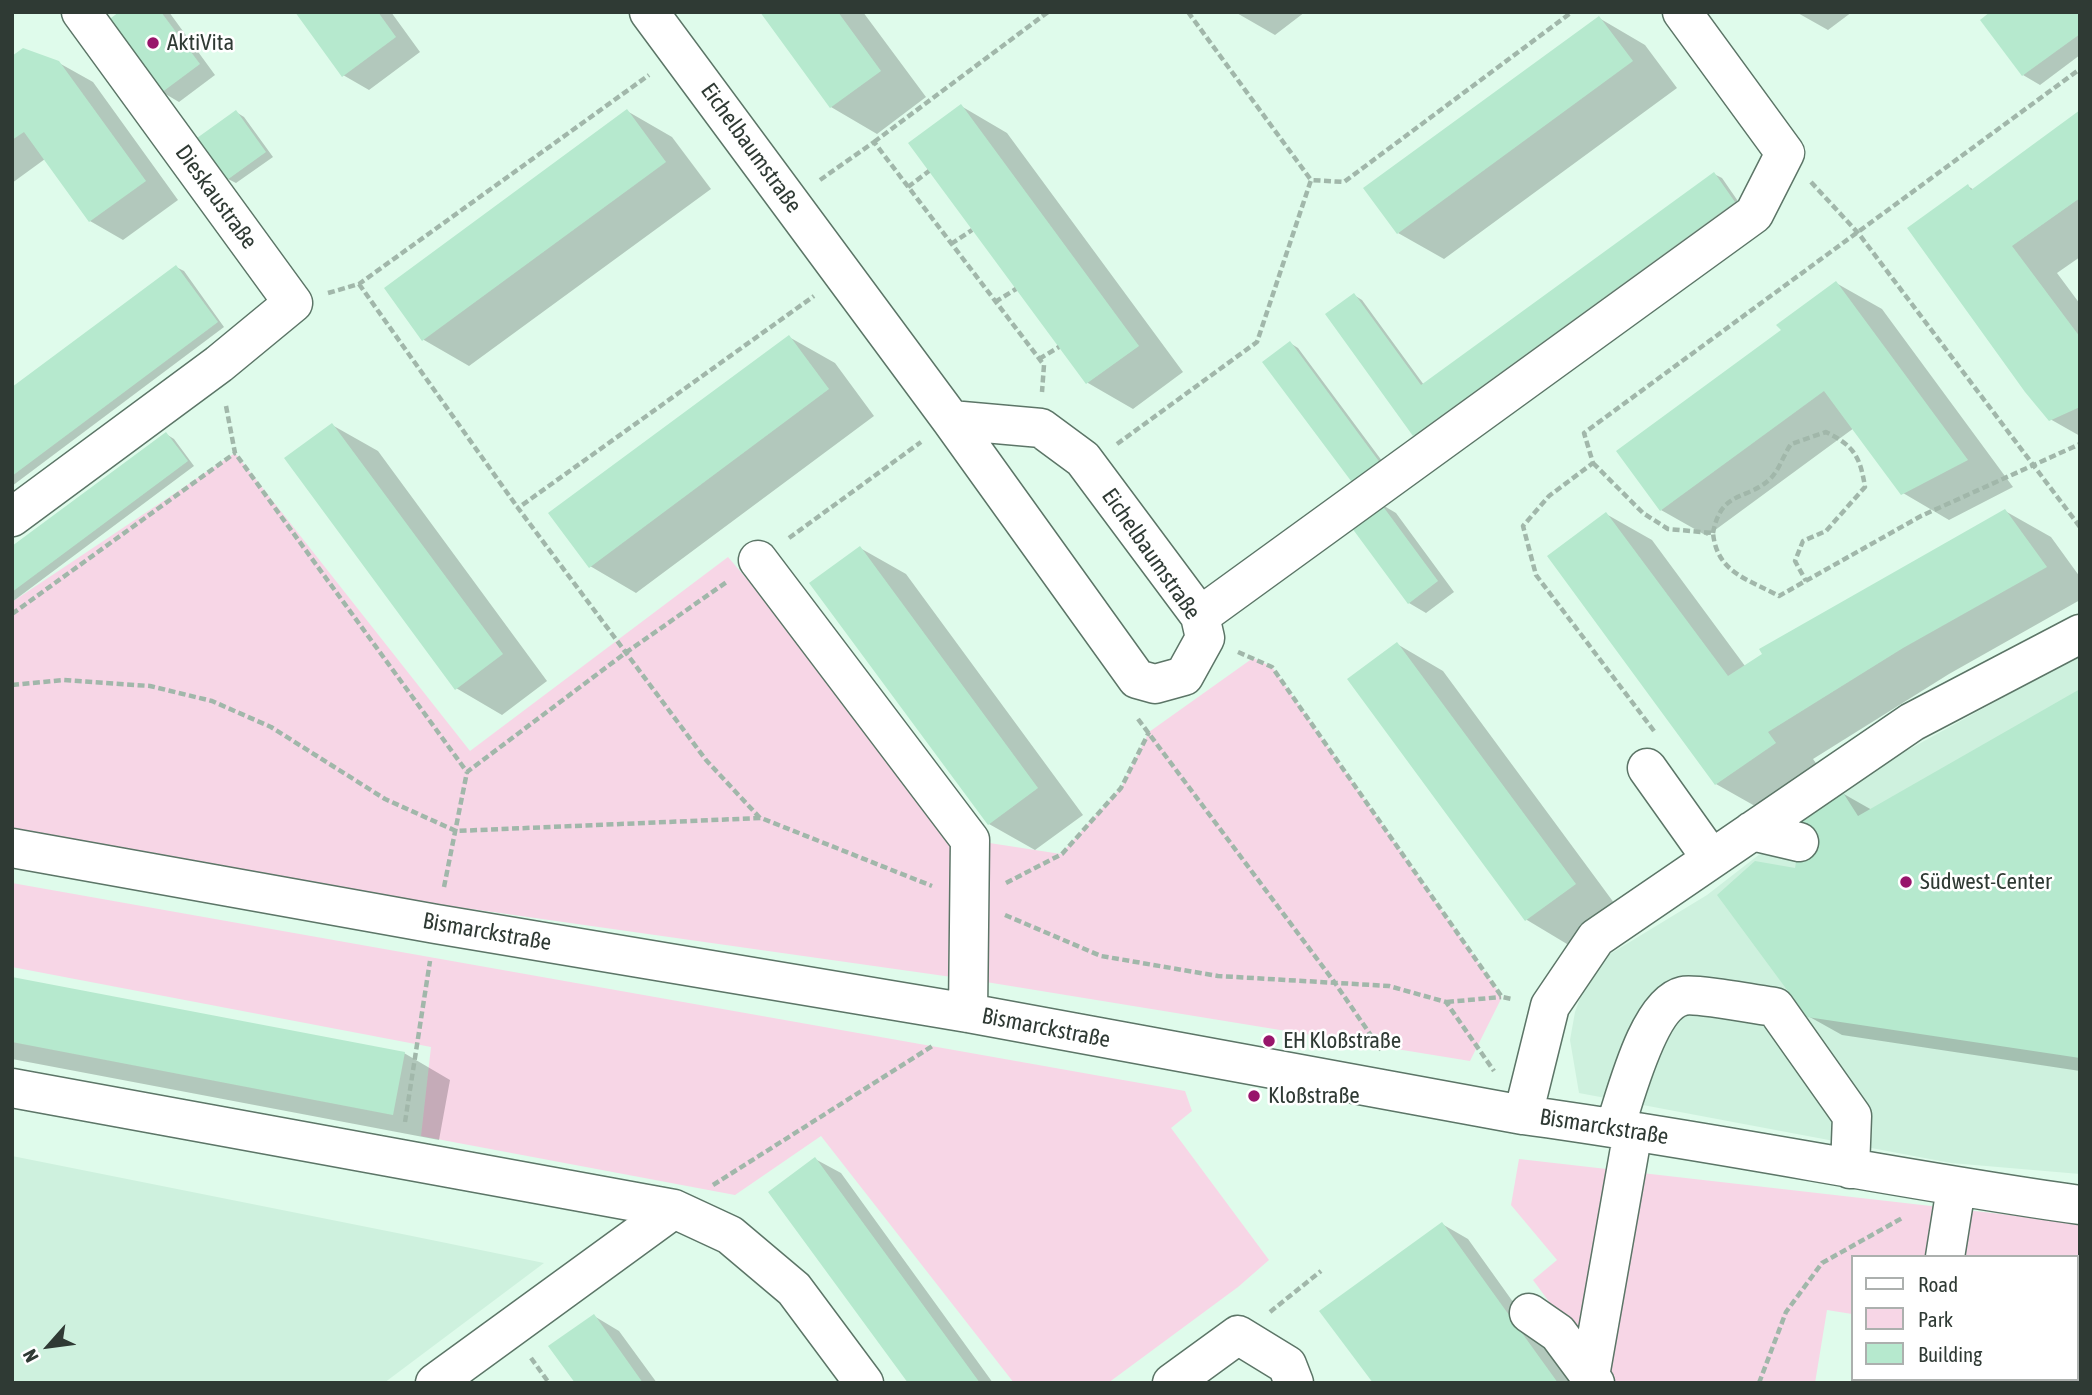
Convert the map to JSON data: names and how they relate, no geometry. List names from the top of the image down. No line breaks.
{"streets":{"street":["Eichelbaumstraße","Dieskaustraße","Bismarckstraße"]},"places":["AktiVita","Südwest-Center","EH Kloßstraße","Kloßstraße"],"legend":["Road","Park","Building"],"north":"bottom left"}
